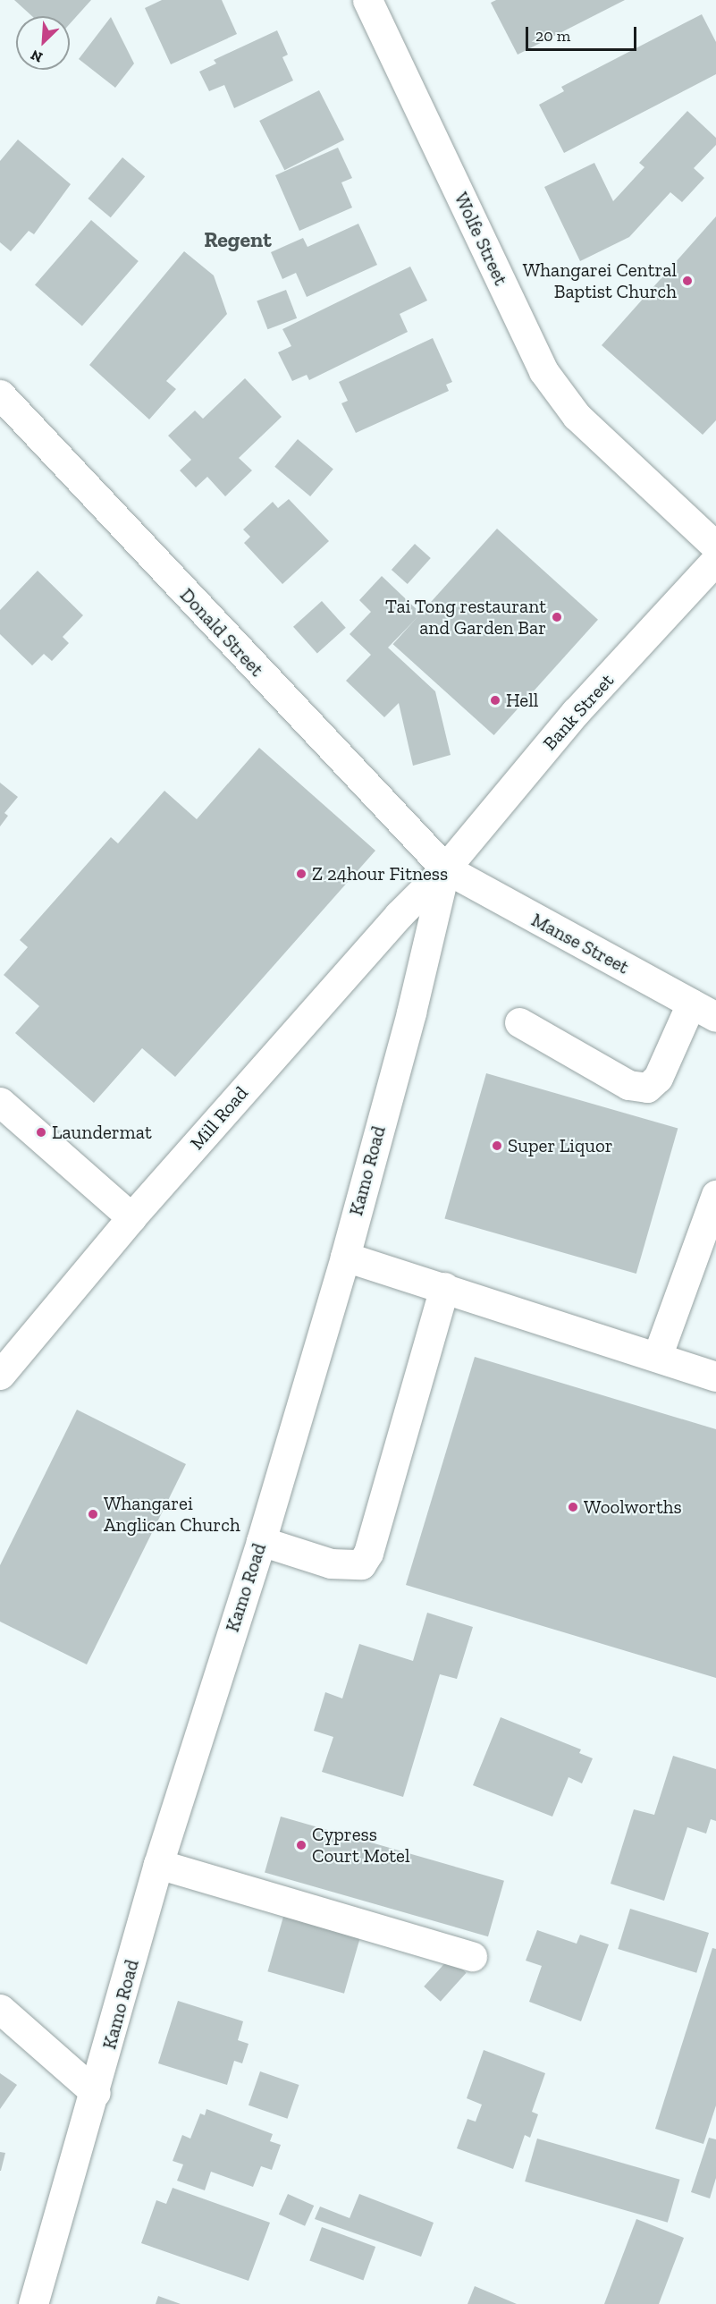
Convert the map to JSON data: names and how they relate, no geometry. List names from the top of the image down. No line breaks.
{"streets":{"main road":["Wolfe Street","Donald Street","Bank Street","Manse Street","Mill Road","Kamo Road"]},"crossings":[["Donald Street","Bank Street"],["Donald Street","Manse Street"],["Donald Street","Mill Road"],["Donald Street","Kamo Road"],["Bank Street","Manse Street"],["Bank Street","Mill Road"],["Bank Street","Kamo Road"],["Manse Street","Mill Road"],["Manse Street","Kamo Road"],["Mill Road","Kamo Road"]],"districts":["Regent"],"places":["Whangarei Central Baptist Church","Tai Tong restaurant and Garden Bar","Hell","Z 24hour Fitness","Laundermat","Super Liquor","Woolworths","Whangarei Anglican Church","Cypress Court Motel"],"scale_bar":"20 m","north":"bottom left"}
